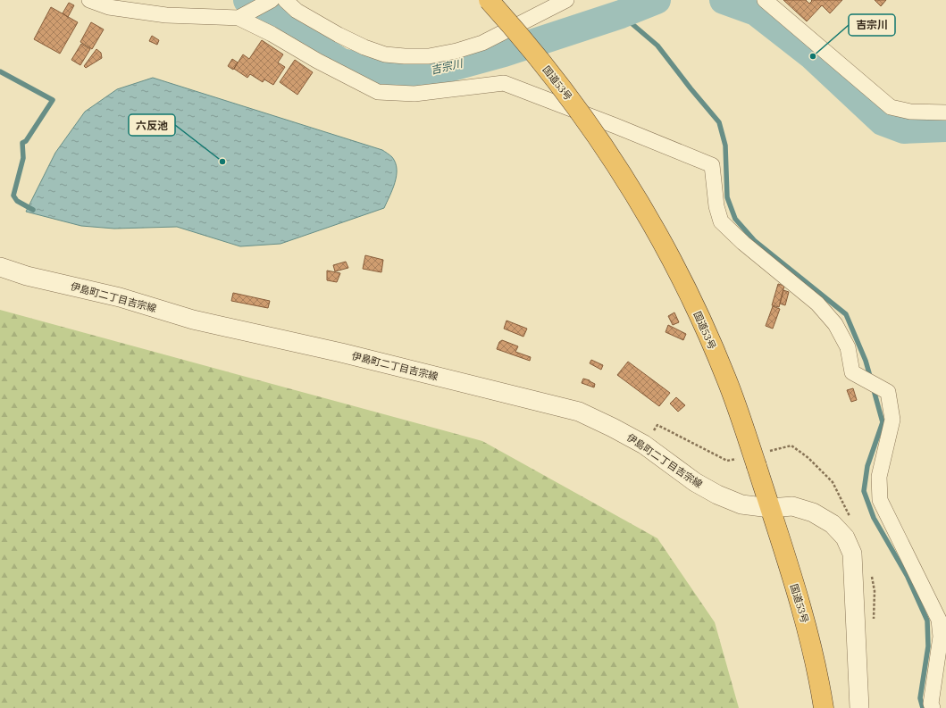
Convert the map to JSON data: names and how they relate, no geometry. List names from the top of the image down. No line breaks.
{"streets":{"highway":["国道53号"],"street":["伊島町二丁目吉宗線"]},"crossings":[["国道53号","伊島町二丁目吉宗線"]],"water":["吉宗川"],"places":["吉宗川","六反池"]}
